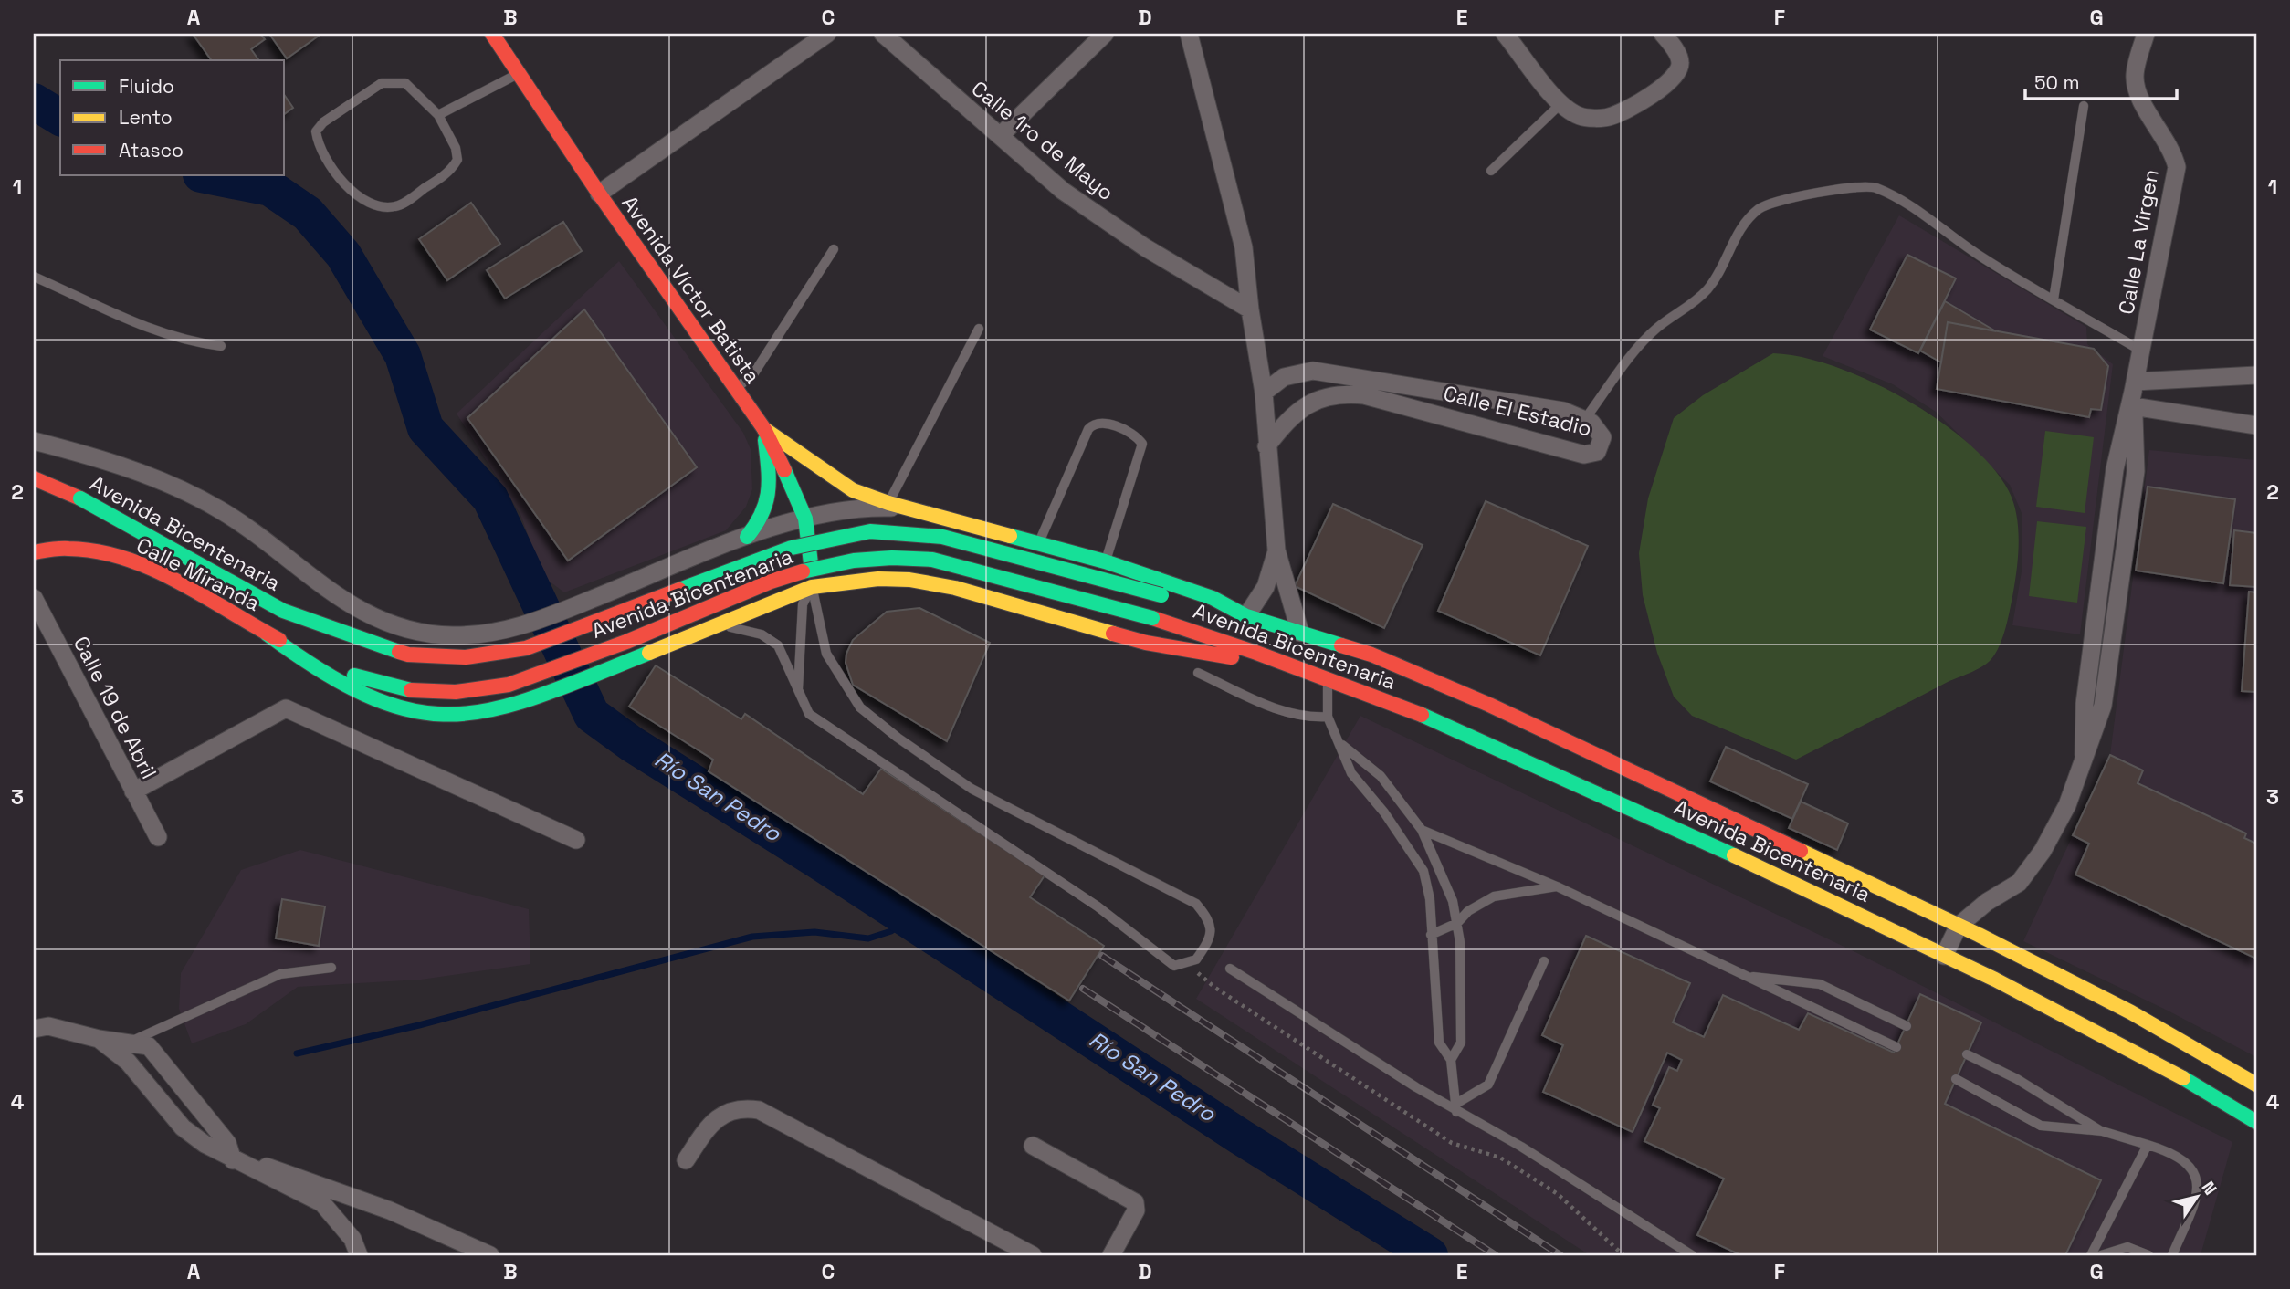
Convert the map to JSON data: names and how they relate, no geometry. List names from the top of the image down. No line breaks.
{"streets":{"main road":["Avenida Víctor Batista","Avenida Bicentenaria","Calle Miranda"],"street":["Calle 1ro de Mayo","Calle La Virgen","Calle El Estadio","Calle 19 de Abril"]},"crossings":[["Calle La Virgen","Avenida Bicentenaria"],["Avenida Bicentenaria","Calle Miranda"]],"water":["Río San Pedro"],"legend":["Fluido","Lento","Atasco"],"scale_bar":"50 m","north":"top right","grid":{"columns":["A","B","C","D","E","F","G"],"rows":["1","2","3","4"]}}
